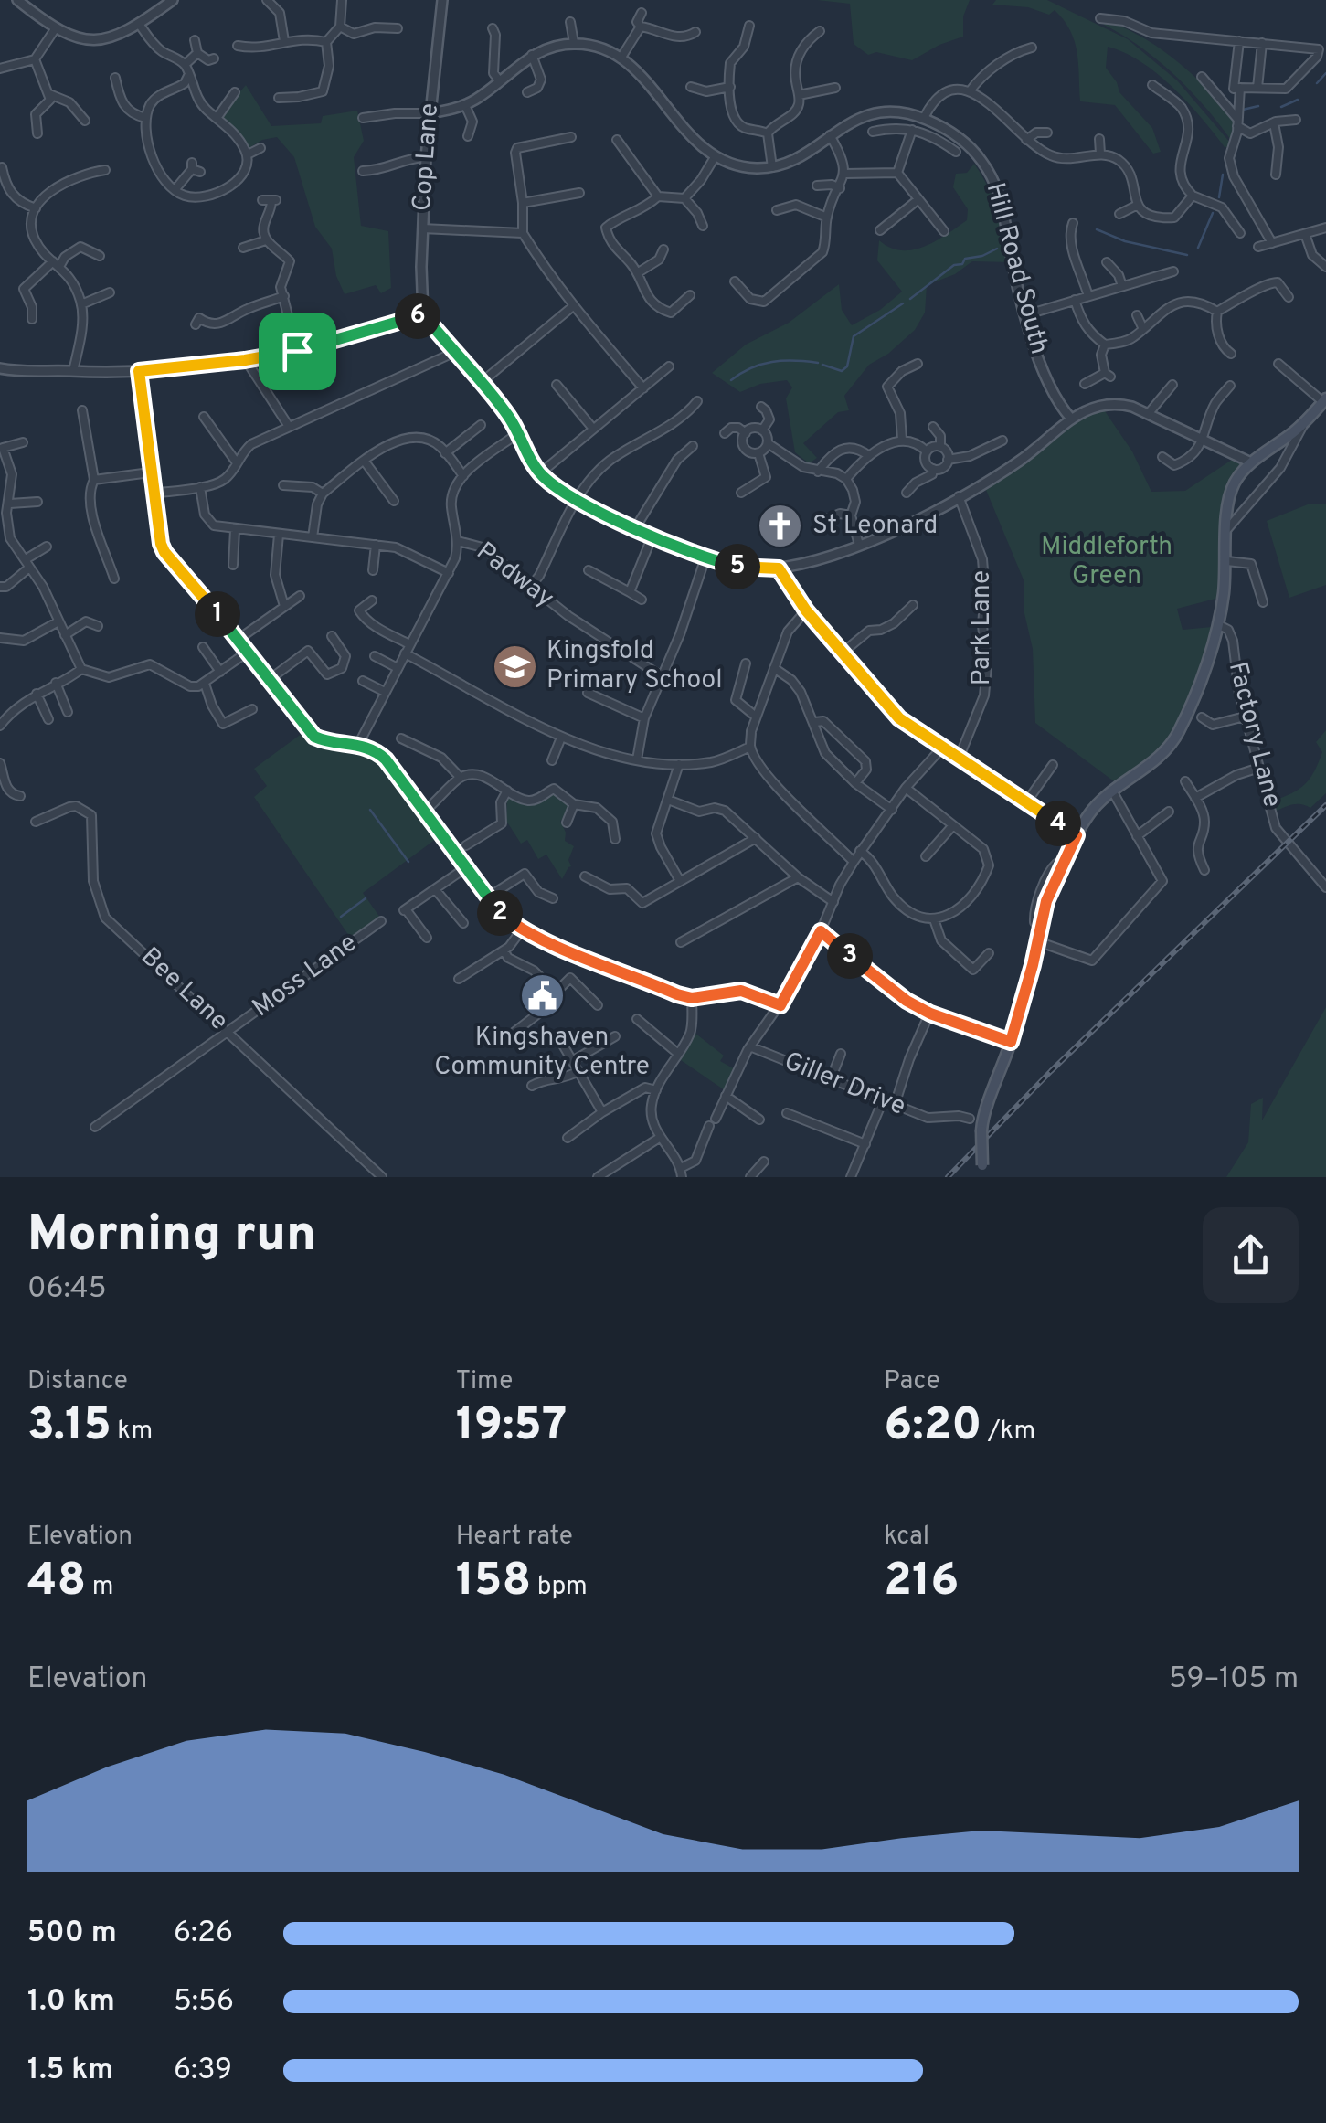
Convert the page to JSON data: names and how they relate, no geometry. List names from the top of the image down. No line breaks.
{"streets":{"street":["Cop Lane","Hill Road South","Padway","Park Lane","Factory Lane","Moss Lane","Bee Lane","Giller Drive"]},"crossings":[["Moss Lane","Bee Lane"]],"parks":["Middleforth Green"],"places":{"church":["St Leonard"],"school or university":["Kingsfold Primary School"],"public building":["Kingshaven Community Centre"]},"page":{"pins":["6","5","1","4","2","3"],"heading":["Morning run","06:45"],"stats":[["Distance","3.15 km"],["Time","19:57"],["Pace","6:20 /km"],["Elevation","48 m"],["Heart rate","158 bpm"],["kcal","216"]],"chart":["Elevation","59–105 m"],"list":[{"name":"500 m","note":"6:26"},{"name":"1.0 km","note":"5:56"},{"name":"1.5 km","note":"6:39"}]}}
